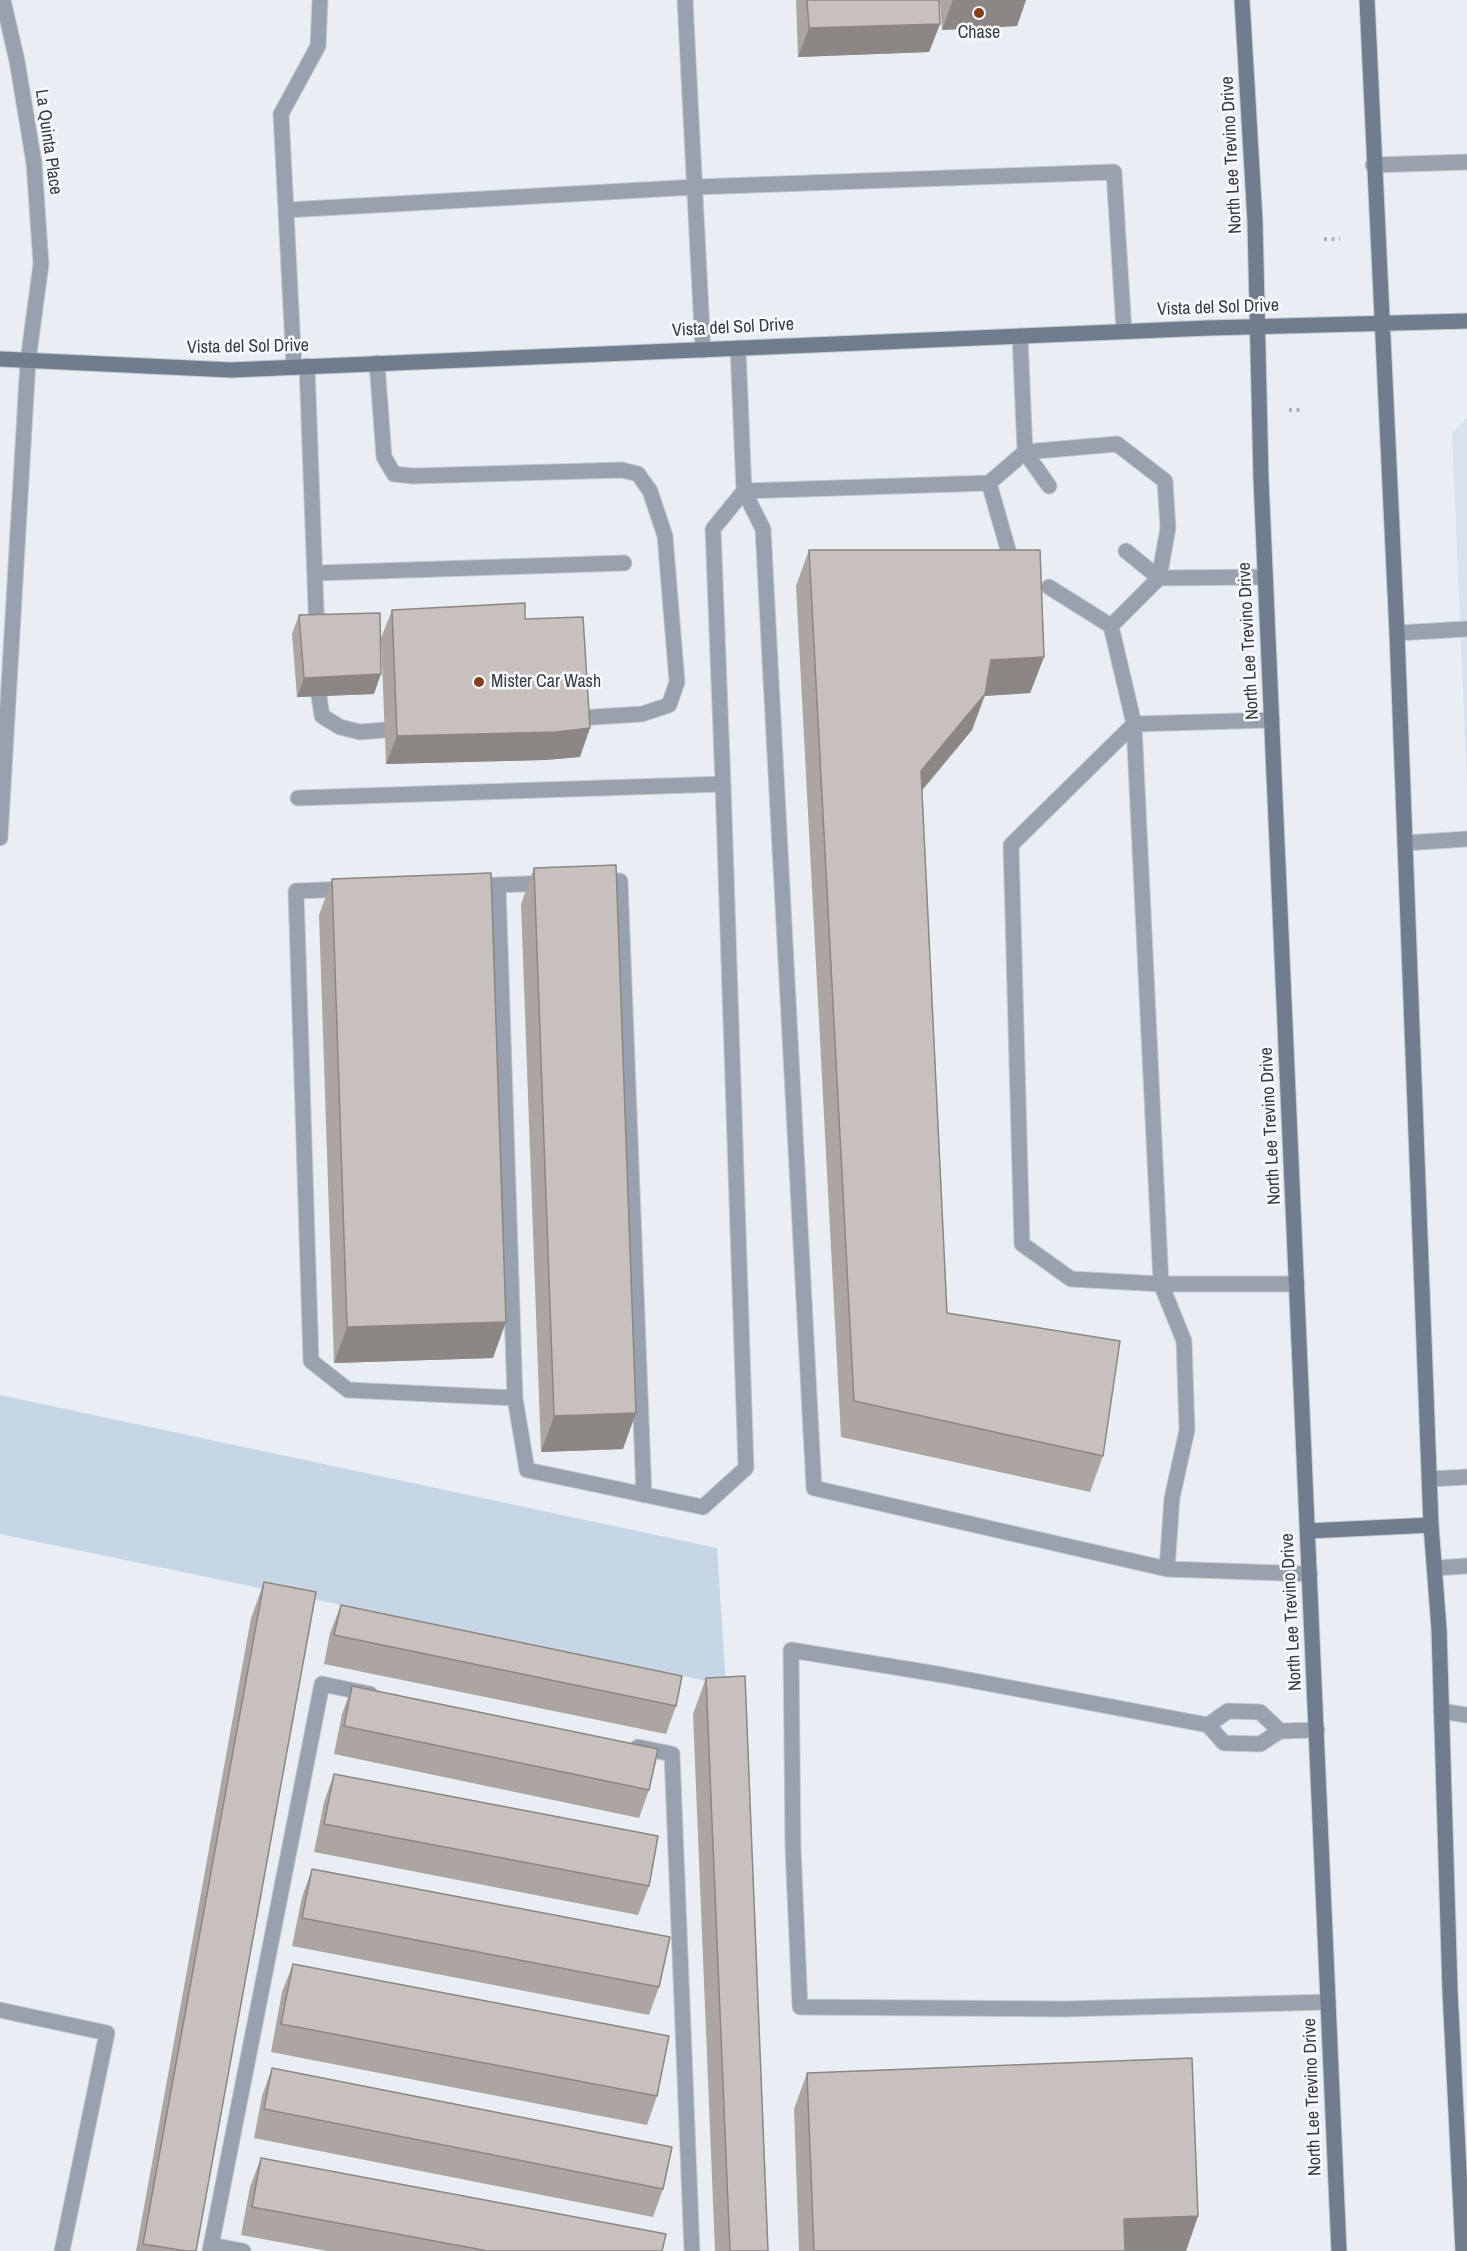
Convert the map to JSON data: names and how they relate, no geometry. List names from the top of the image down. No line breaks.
{"streets":{"main road":["North Lee Trevino Drive","Vista del Sol Drive"],"street":["La Quinta Place"]},"crossings":[["La Quinta Place","Vista del Sol Drive"],["North Lee Trevino Drive","Vista del Sol Drive"]],"places":["Chase","Mister Car Wash"]}
